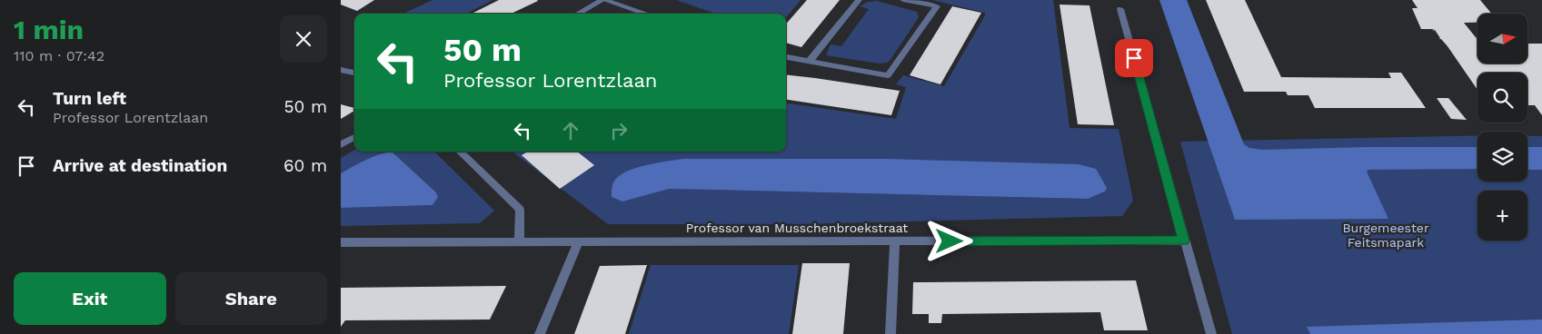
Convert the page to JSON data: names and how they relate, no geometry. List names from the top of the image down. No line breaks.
{"streets":{"street":["Professor van Musschenbroekstraat"]},"parks":["Burgemeester Feitsmapark"],"north":"right","page":{"heading":["1 min","110 m · 07:42"],"map_buttons":"+","turn":["50 m","Professor Lorentzlaan"],"list":[{"name":"Turn left","note":"Professor Lorentzlaan","value":"50 m"},{"name":"Arrive at destination","value":"60 m"}],"buttons":["Exit","Share"]}}
